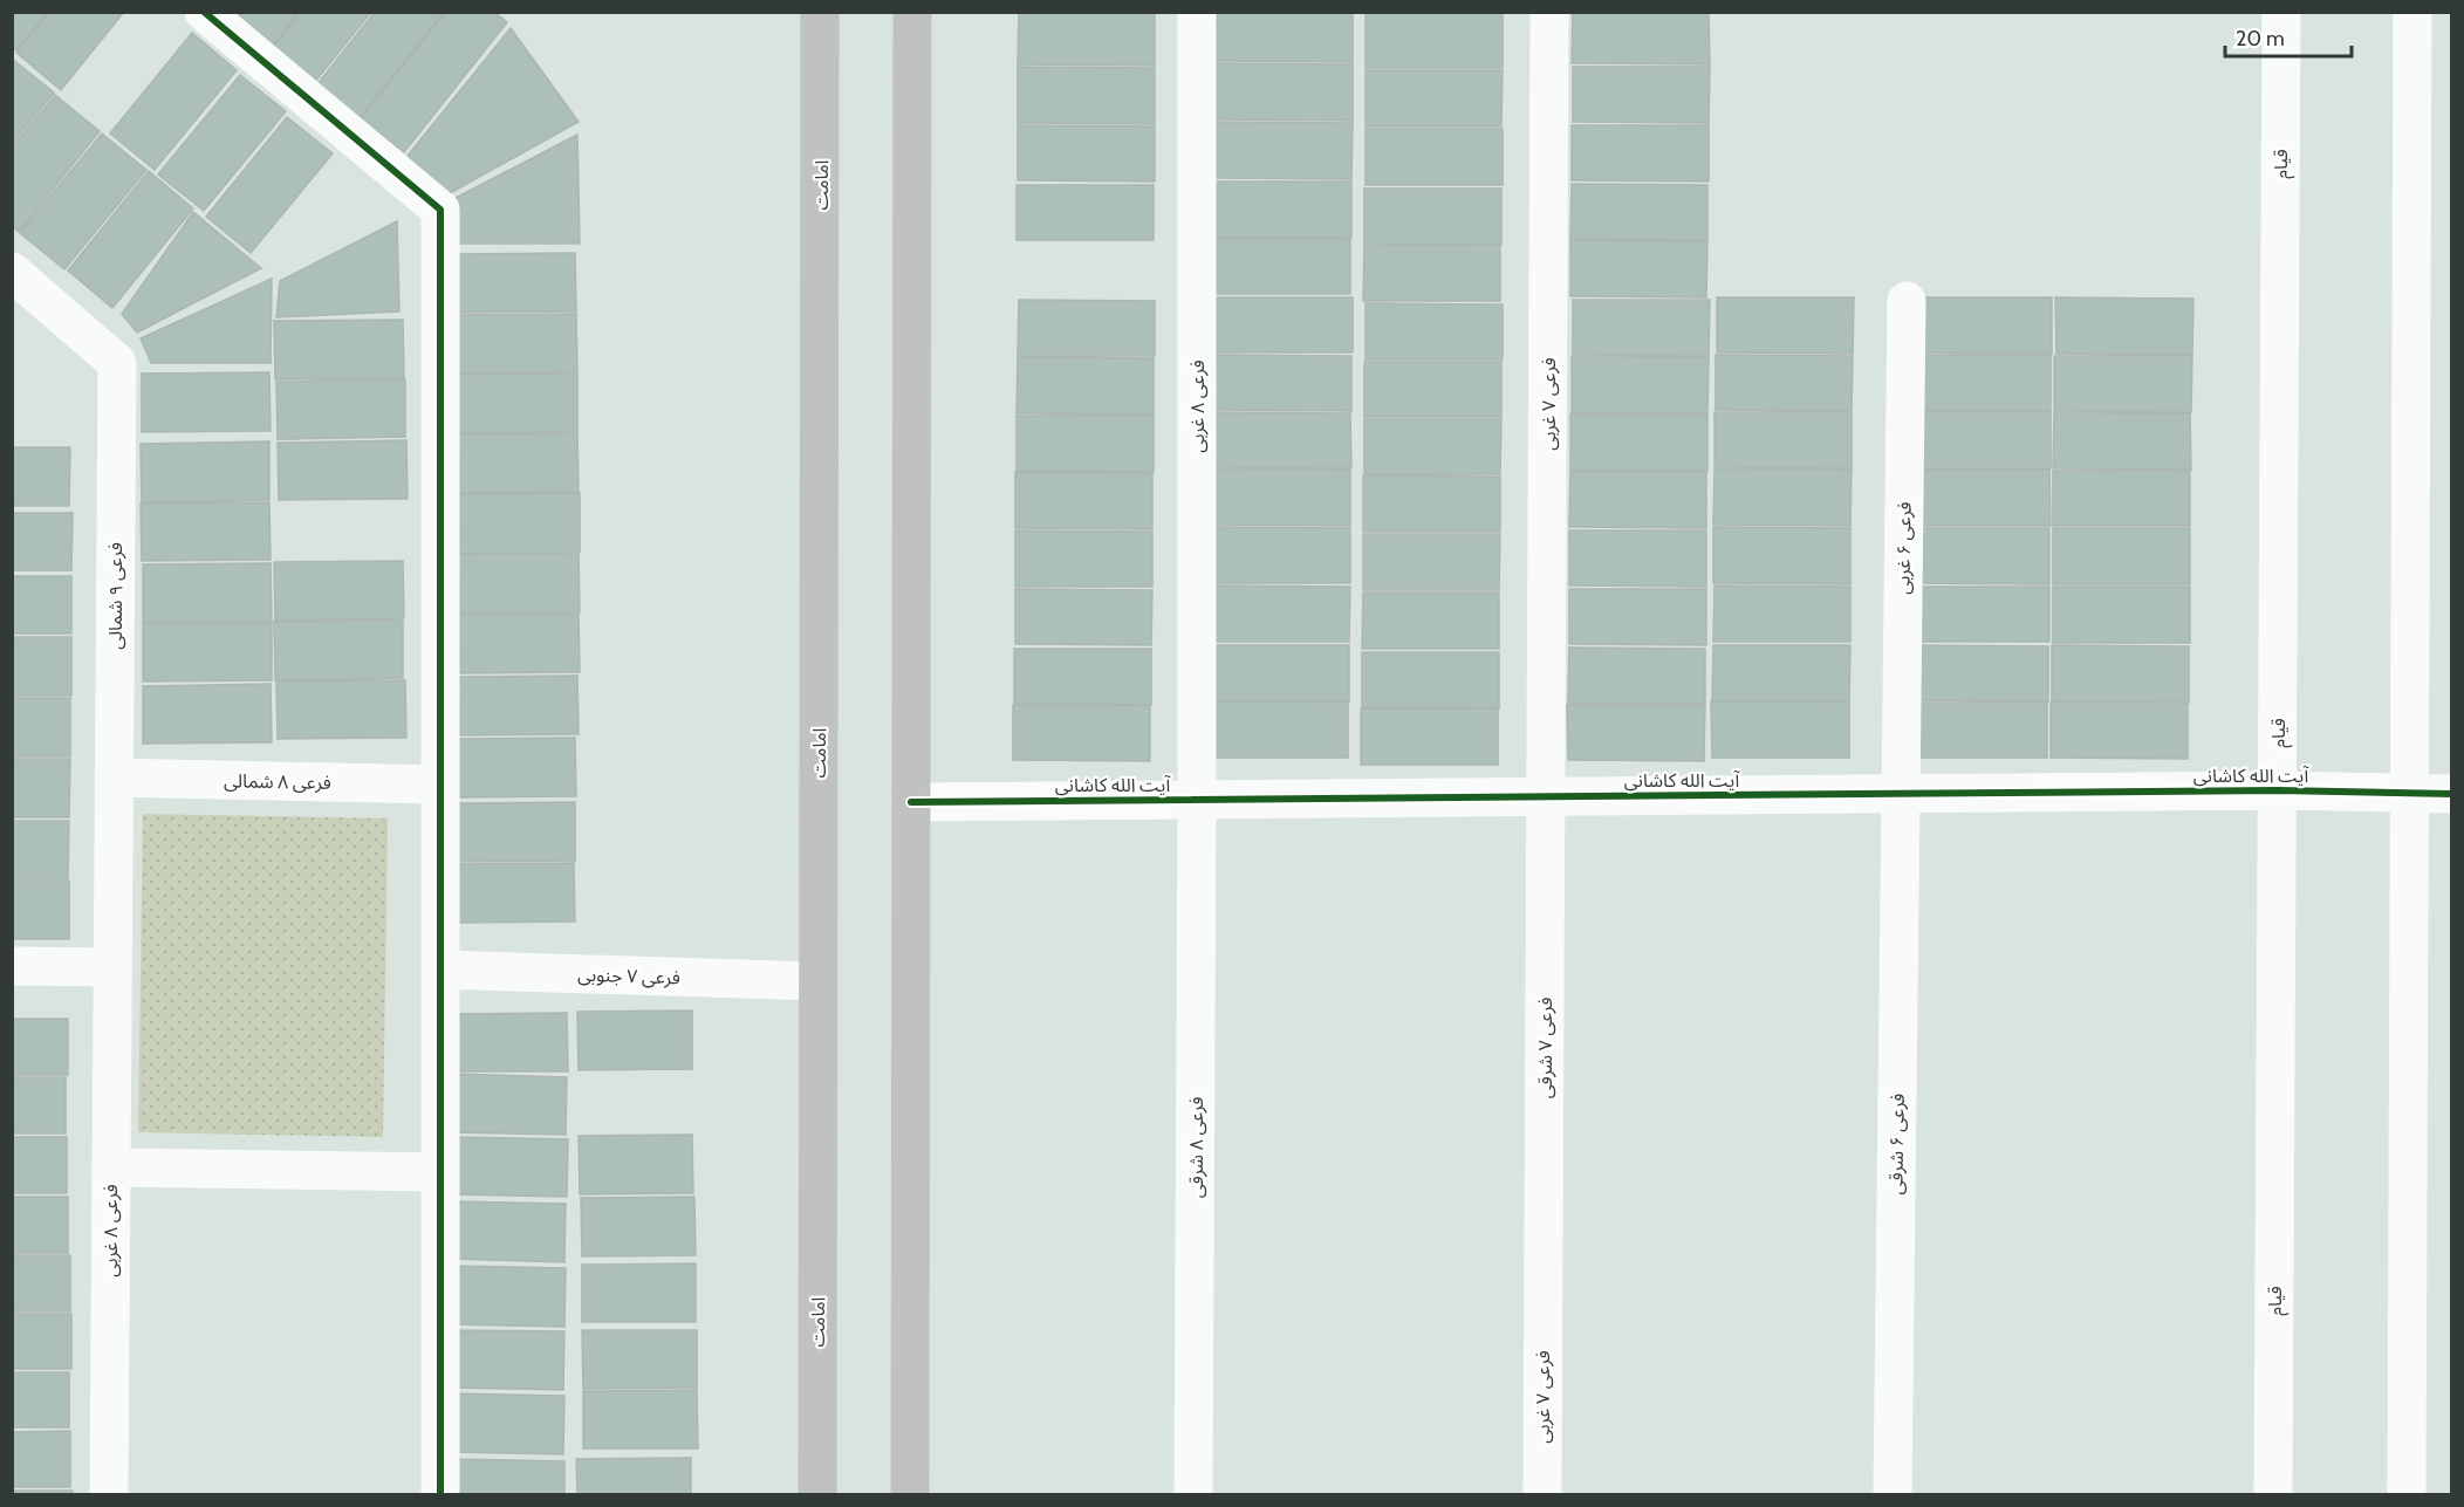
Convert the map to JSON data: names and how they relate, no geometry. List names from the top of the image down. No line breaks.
{"streets":{"main road":["امامت"],"street":["قیام","فرعی ۷ غربی","فرعی ۸ غربی","فرعی ۶ غربی","فرعی ۹ شمالی","آیت الله کاشانی","فرعی ۸ شمالی","فرعی ۷ جنوبی","فرعی ۷ شرقی","فرعی ۶ شرقی","فرعی ۸ شرقی"]},"crossings":[["قیام","آیت الله کاشانی"],["امامت","فرعی ۷ جنوبی"],["فرعی ۷ غربی","آیت الله کاشانی"],["فرعی ۷ غربی","فرعی ۷ شرقی"],["فرعی ۸ غربی","فرعی ۹ شمالی"],["فرعی ۸ غربی","آیت الله کاشانی"],["فرعی ۸ غربی","فرعی ۸ شرقی"],["فرعی ۶ غربی","آیت الله کاشانی"],["فرعی ۶ غربی","فرعی ۶ شرقی"],["فرعی ۹ شمالی","فرعی ۸ شمالی"],["آیت الله کاشانی","فرعی ۷ شرقی"],["آیت الله کاشانی","فرعی ۶ شرقی"],["آیت الله کاشانی","فرعی ۸ شرقی"]],"scale_bar":"20 m"}
